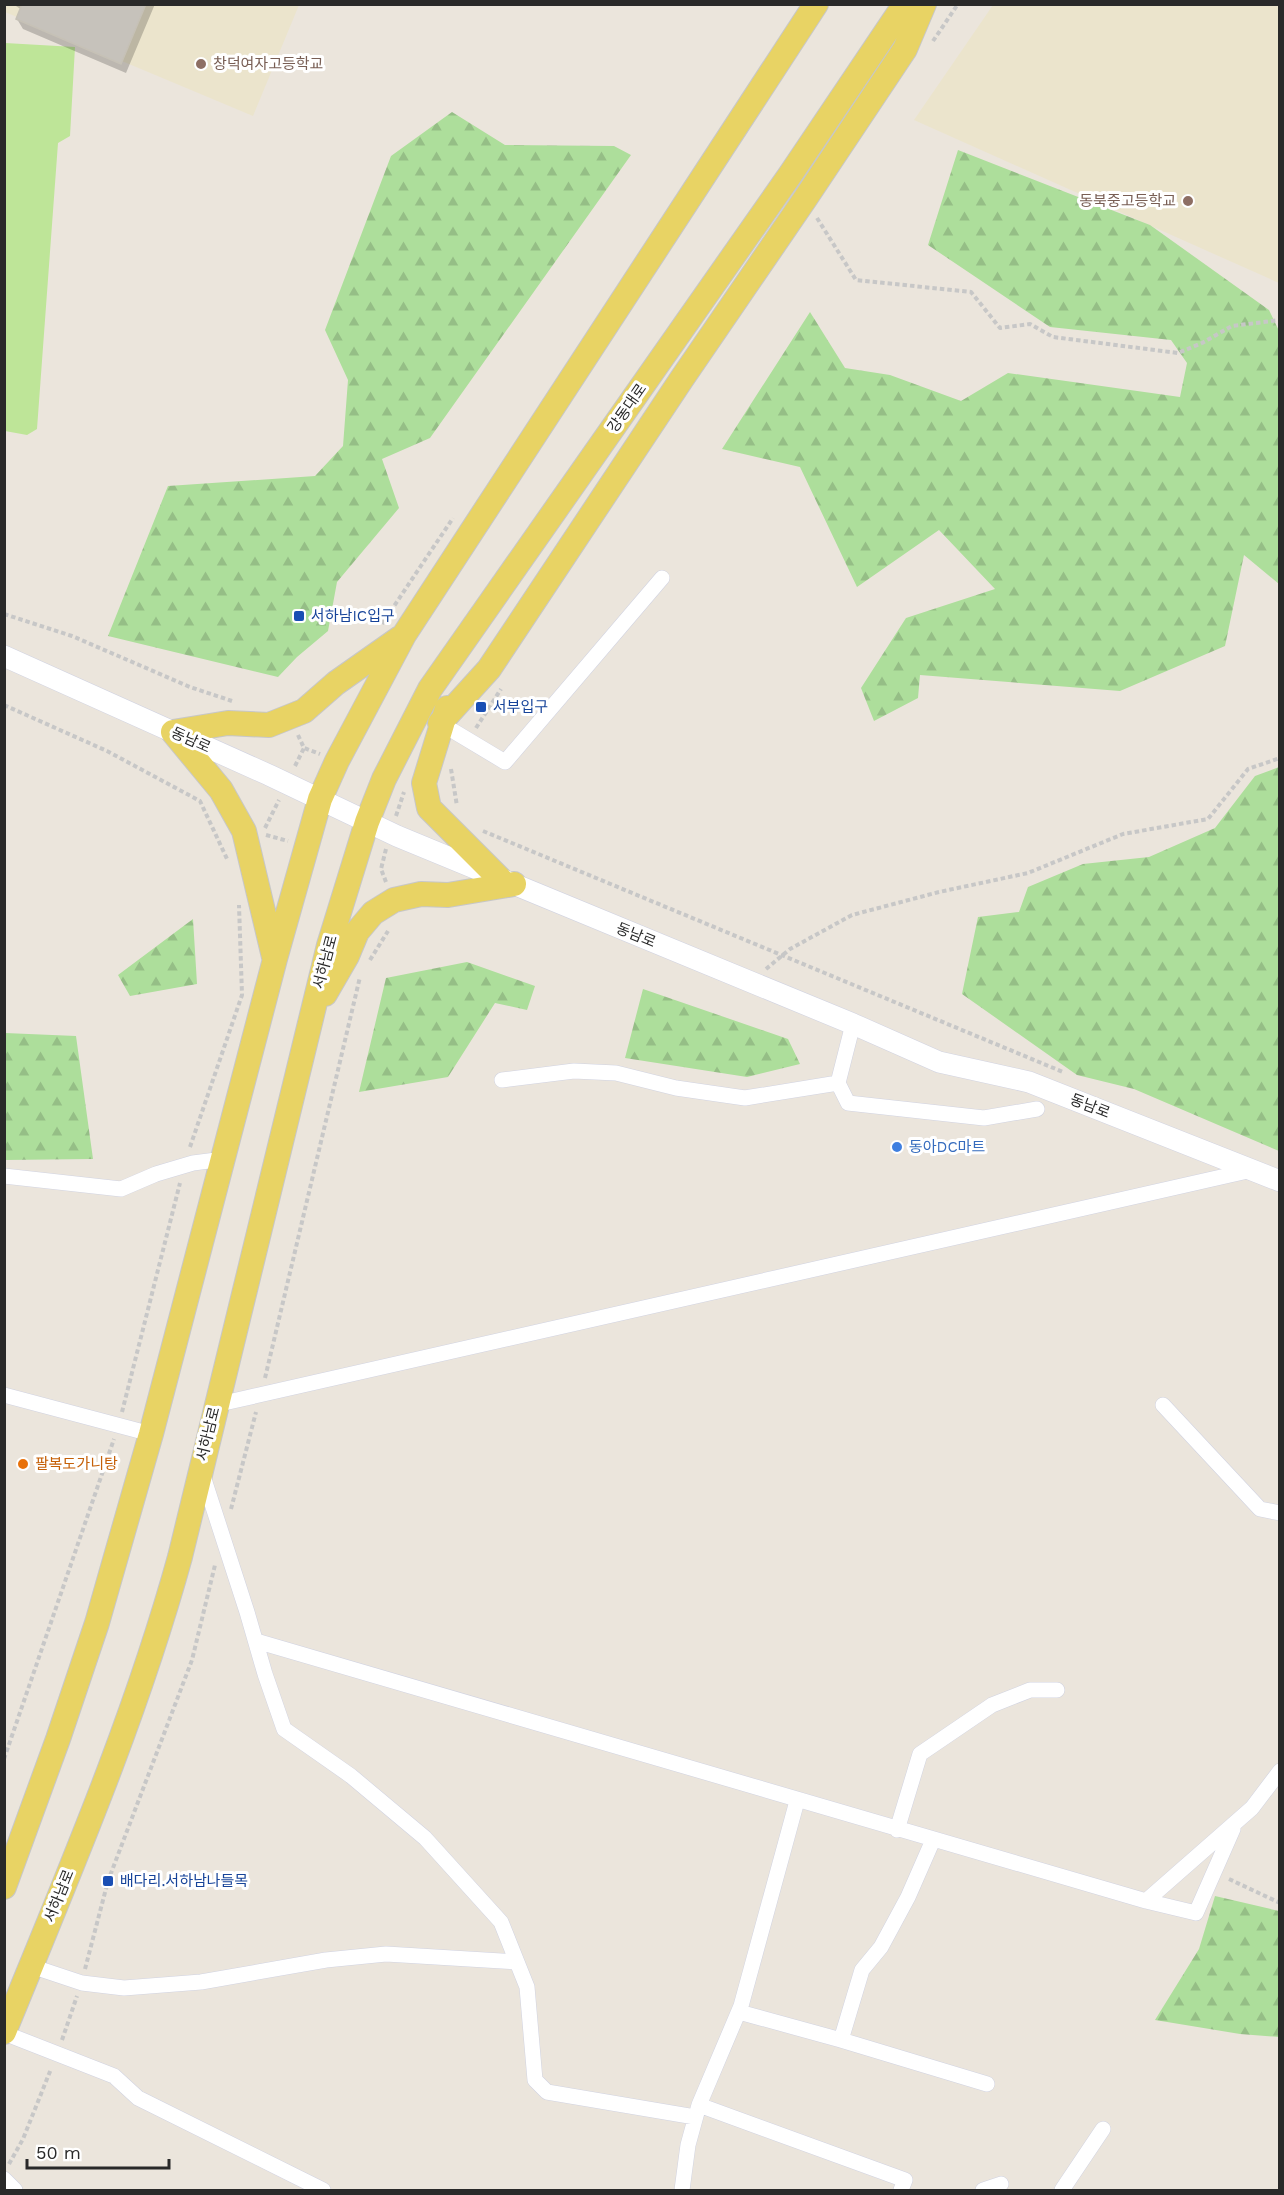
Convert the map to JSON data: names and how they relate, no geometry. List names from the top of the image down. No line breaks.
{"streets":{"main road":["강동대로","동남로","서하남로"]},"crossings":[["강동대로","동남로"],["강동대로","서하남로"],["동남로","서하남로"]],"places":{"other":["창덕여자고등학교","동북중고등학교","동아DC마트","팔복도가니탕"],"transit":["서하남IC입구","서부입구","배다리.서하남나들목"]},"scale_bar":"50 m"}
